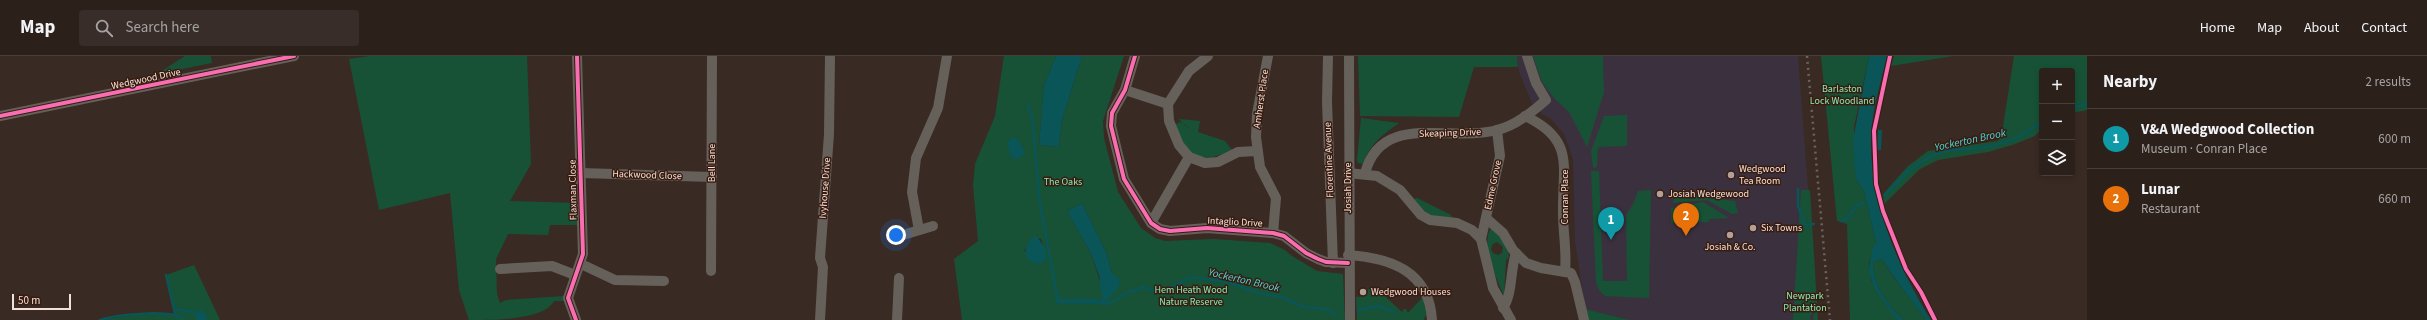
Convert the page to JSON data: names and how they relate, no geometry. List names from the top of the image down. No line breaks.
{"streets":{"street":["Wedgwood Drive","Amherst Place","Skeaping Drive","Florentine Avenue","Bell Lane","Hackwood Close","Edme Grove","Ivyhouse Drive","Josiah Drive","Flaxman Close","Conran Place","Intaglio Drive"]},"crossings":[["Amherst Place","Intaglio Drive"],["Skeaping Drive","Edme Grove"],["Skeaping Drive","Conran Place"],["Florentine Avenue","Intaglio Drive"],["Bell Lane","Hackwood Close"],["Hackwood Close","Flaxman Close"],["Josiah Drive","Intaglio Drive"]],"water":["Yockerton Brook"],"parks":["Barlaston Lock Woodland","The Oaks","Hem Heath Wood Nature Reserve","Newpark Plantation"],"places":["Wedgwood Tea Room","Josiah Wedgewood","Six Towns","Josiah & Co.","Wedgwood Houses"],"scale_bar":"50 m","page":{"header":"Map","search":"Search here","nav":["Home","Map","About","Contact"],"heading":["Nearby","2 results"],"map_buttons":["+","−"],"list":[{"mark":"1","name":"V&A Wedgwood Collection","note":"Museum · Conran Place","value":"600 m"},{"mark":"2","name":"Lunar","note":"Restaurant","value":"660 m"}],"pins":["2","1"],"scale":"50 m"}}
